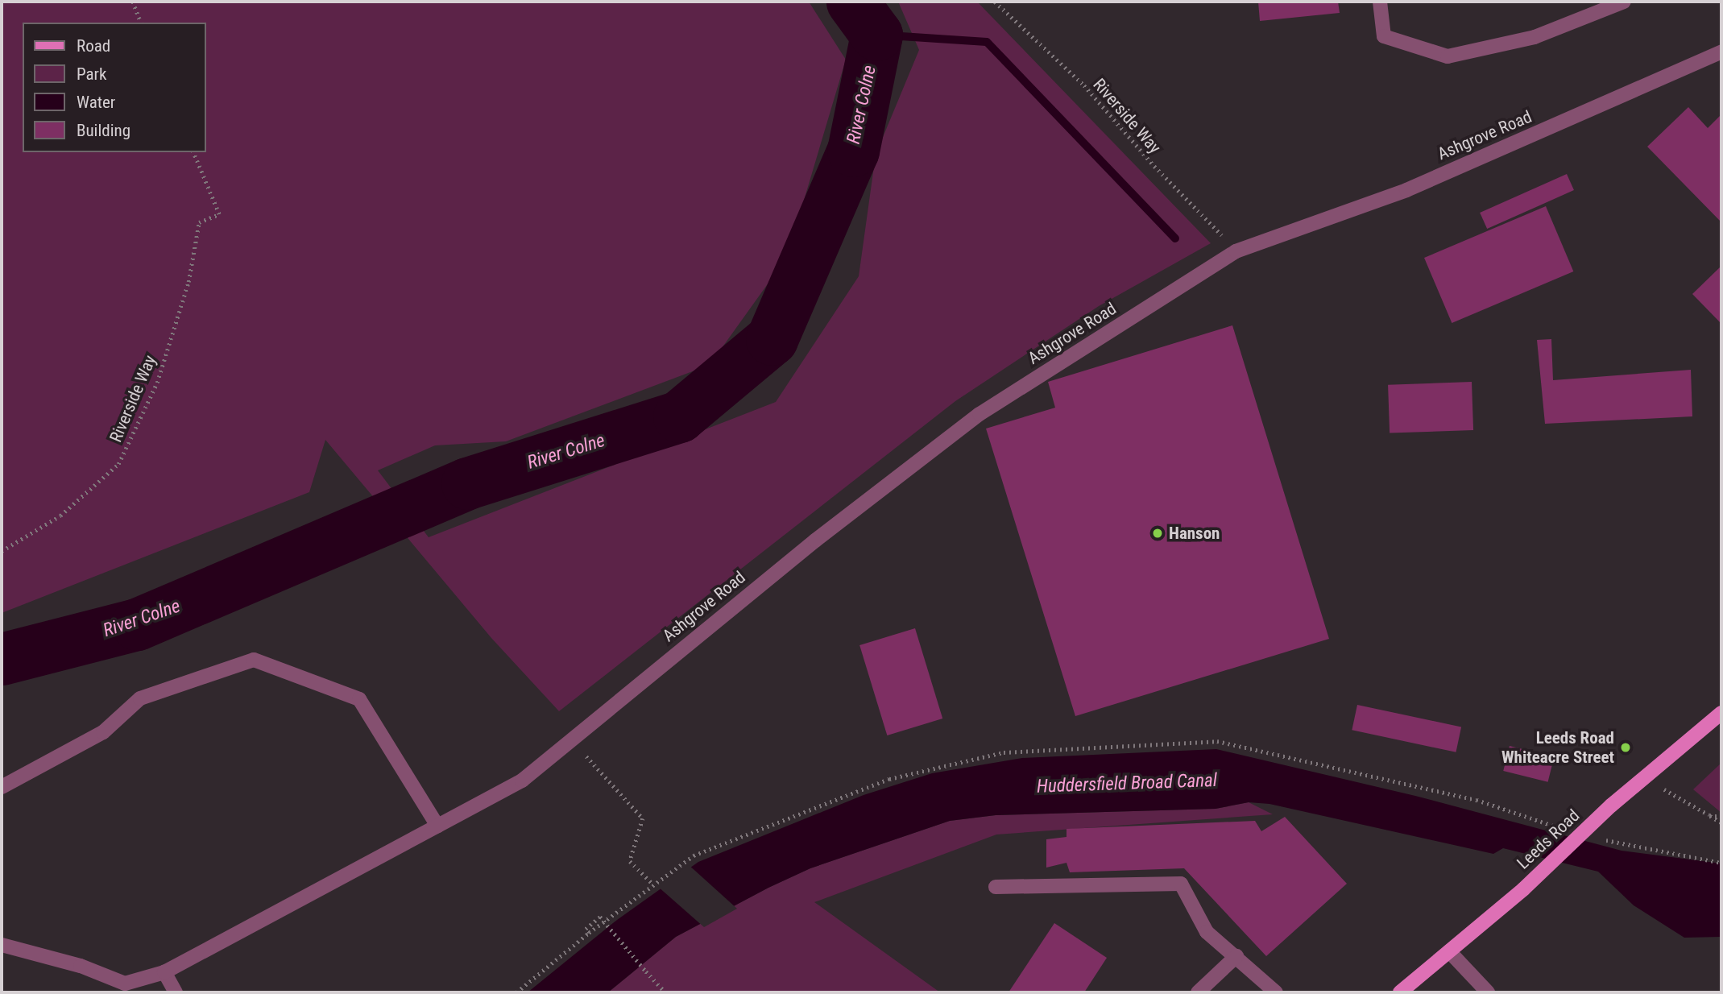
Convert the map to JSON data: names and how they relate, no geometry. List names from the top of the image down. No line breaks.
{"streets":{"main road":["Leeds Road"],"street":["Ashgrove Road"],"path":["Riverside Way"]},"crossings":[["Riverside Way","Ashgrove Road"]],"water":["River Colne","Huddersfield Broad Canal"],"places":["Hanson","Leeds Road Whiteacre Street"],"legend":["Road","Park","Water","Building"]}
